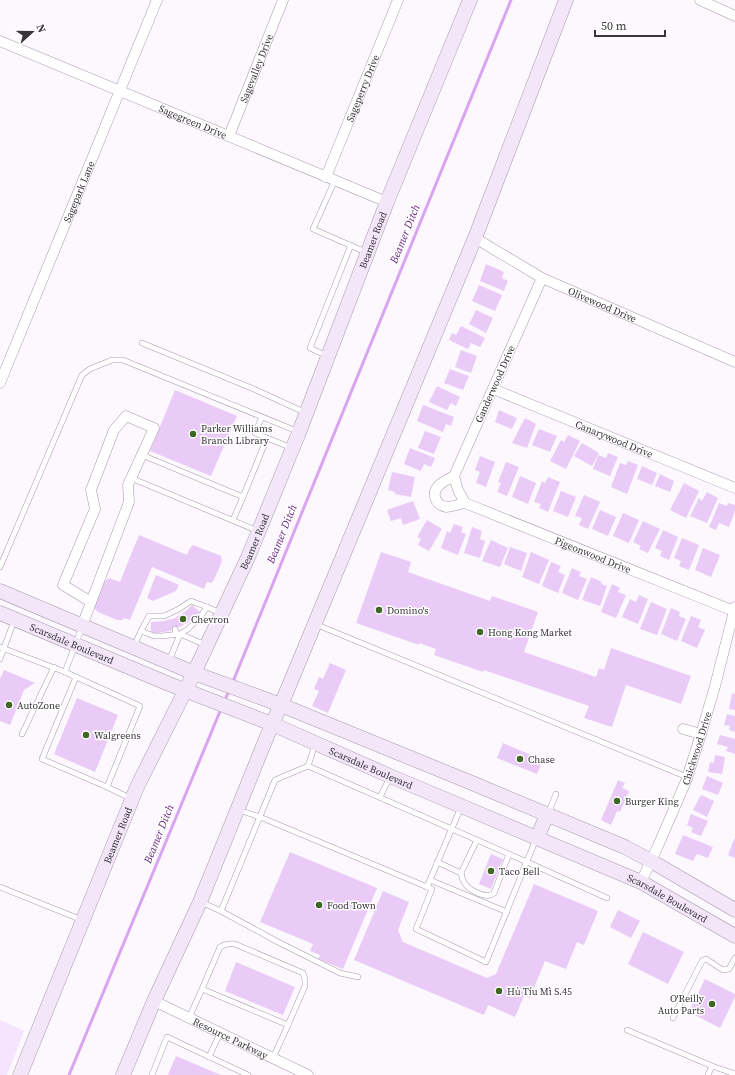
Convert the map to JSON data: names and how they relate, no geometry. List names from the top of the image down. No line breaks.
{"streets":{"main road":["Beamer Road","Scarsdale Boulevard"],"street":["Sagevalley Drive","Sageperry Drive","Sagegreen Drive","Sagepark Lane","Olivewood Drive","Ganderwood Drive","Canarywood Drive","Pigeonwood Drive","Chickwood Drive","Resource Parkway"]},"crossings":[["Sagevalley Drive","Sagegreen Drive"],["Sageperry Drive","Sagegreen Drive"],["Sagegreen Drive","Sagepark Lane"],["Sagegreen Drive","Beamer Road"],["Beamer Road","Scarsdale Boulevard"],["Olivewood Drive","Ganderwood Drive"],["Ganderwood Drive","Canarywood Drive"],["Pigeonwood Drive","Chickwood Drive"],["Scarsdale Boulevard","Chickwood Drive"]],"water":["Beamer Ditch"],"places":["Parker Williams Branch Library","Domino's","Chevron","Hong Kong Market","AutoZone","Walgreens","Chase","Burger King","Taco Bell","Food Town","Hủ Tíu Mì S.45","O'Reilly Auto Parts"],"scale_bar":"50 m","north":"right"}
